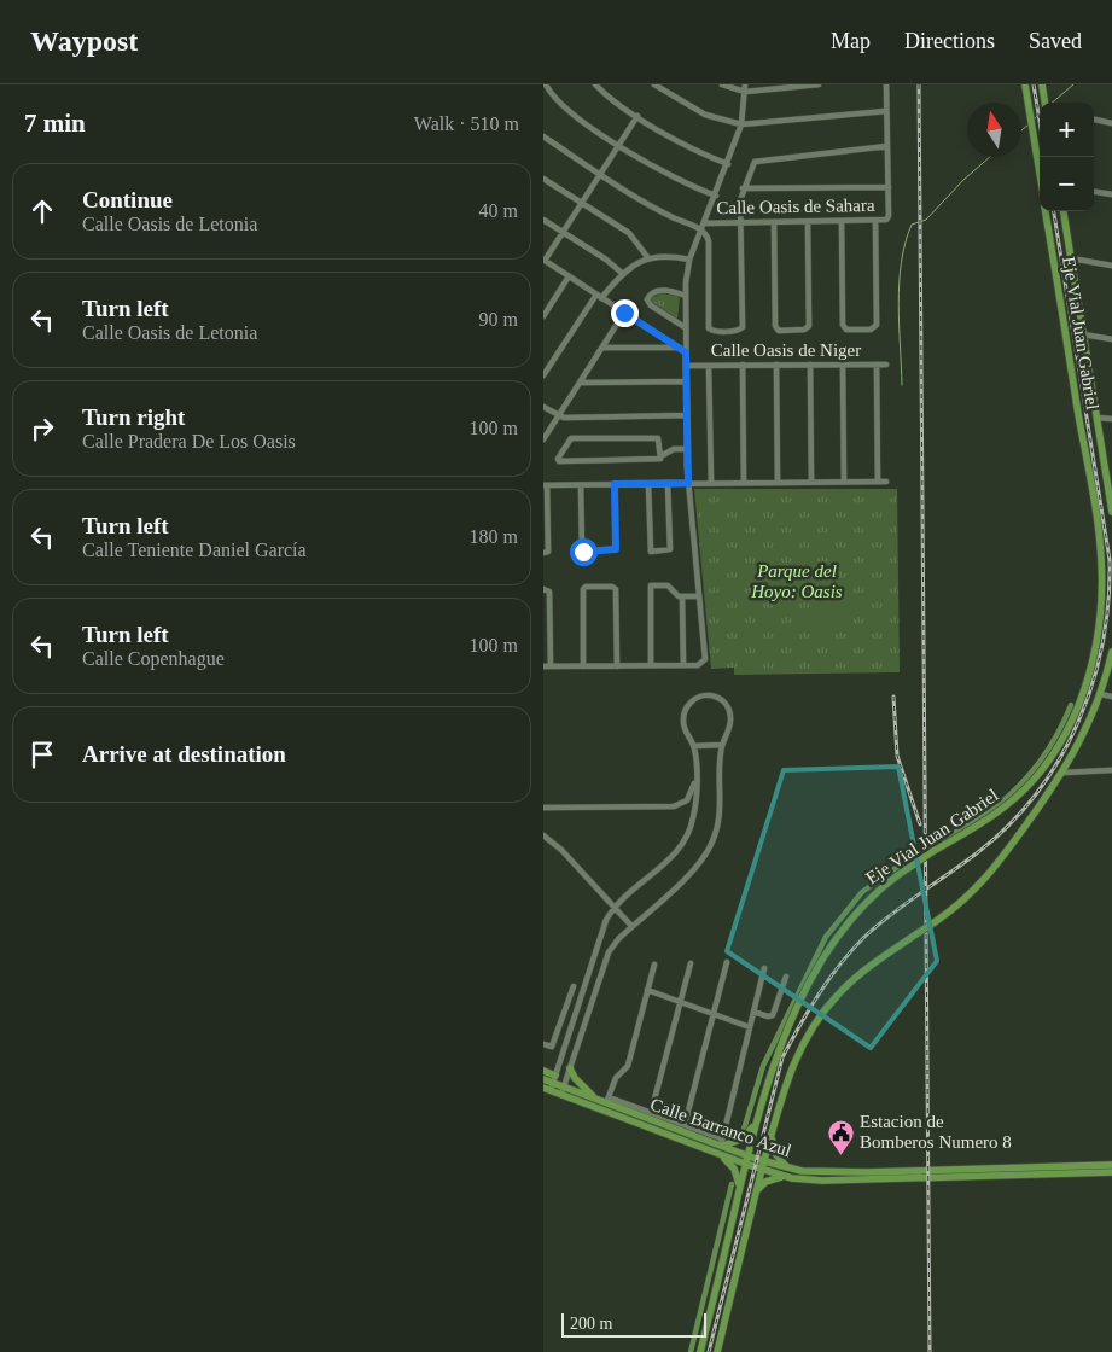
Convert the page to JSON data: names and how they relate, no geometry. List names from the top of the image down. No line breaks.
{"streets":{"main road":["Eje Vial Juan Gabriel","Calle Barranco Azul"],"street":["Calle Oasis de Sahara","Calle Oasis de Niger"]},"crossings":[["Eje Vial Juan Gabriel","Calle Barranco Azul"]],"parks":["Parque del Hoyo: Oasis"],"places":{"public building":["Estacion de Bomberos Numero 8"]},"scale_bar":"200 m","north":"top","page":{"header":"Waypost","nav":["Map","Directions","Saved"],"heading":["7 min","Walk · 510 m"],"map_buttons":["+","−"],"list":[["Continue","Calle Oasis de Letonia","40 m"],["Turn left","Calle Oasis de Letonia","90 m"],["Turn right","Calle Pradera De Los Oasis","100 m"],["Turn left","Calle Teniente Daniel García","180 m"],["Turn left","Calle Copenhague","100 m"],"Arrive at destination"],"scale":"200 m"}}
